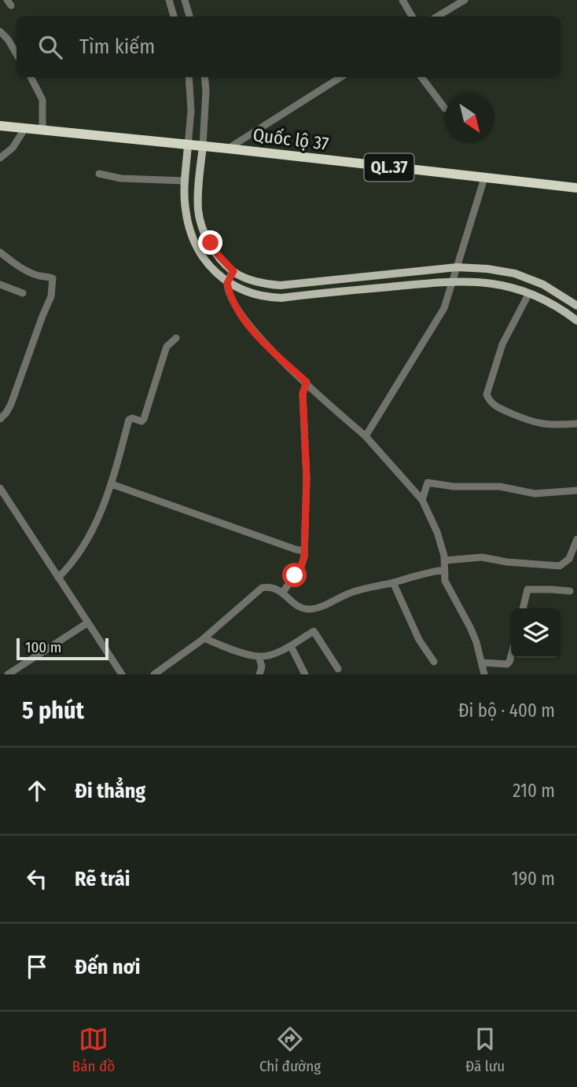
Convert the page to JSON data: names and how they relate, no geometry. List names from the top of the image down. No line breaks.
{"streets":{"highway":["Quốc lộ 37","QL.37"]},"scale_bar":"100 m","north":"bottom right","page":{"search":"Tìm kiếm","scale":"100 m","heading":["5 phút","Đi bộ · 400 m"],"list":[["Đi thẳng","210 m"],["Rẽ trái","190 m"],"Đến nơi"],"nav":["Bản đồ","Chỉ đường","Đã lưu"]}}
